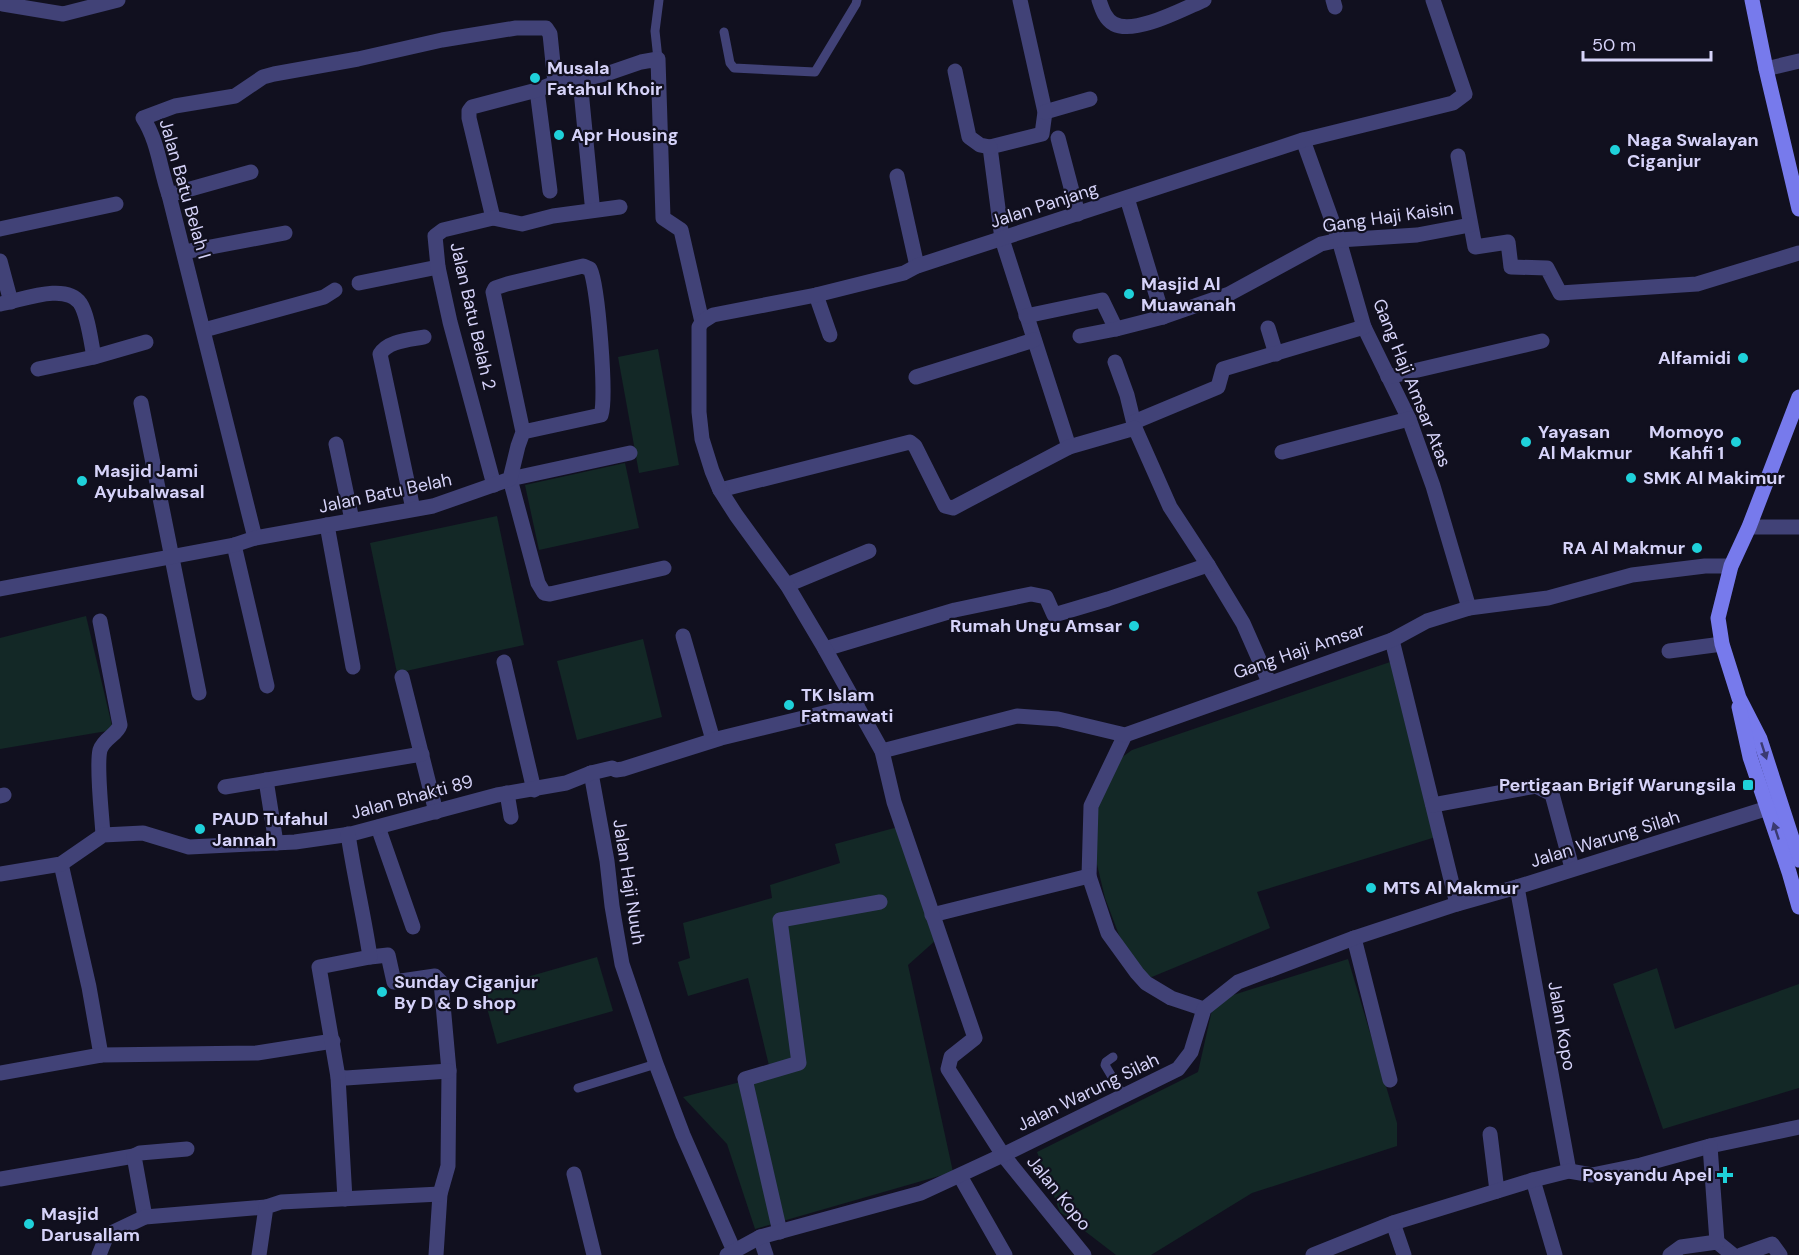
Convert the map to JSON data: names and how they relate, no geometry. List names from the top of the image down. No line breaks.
{"streets":{"street":["Jalan Batu Belah I","Jalan Panjang","Gang Haji Kaisin","Jalan Batu Belah 2","Gang Haji Amsar Atas","Jalan Batu Belah","Gang Haji Amsar","Jalan Bhakti 89","Jalan Warung Silah","Jalan Haji Nuuh","Jalan Kopo"]},"crossings":[["Jalan Batu Belah I","Jalan Batu Belah"],["Jalan Panjang","Gang Haji Amsar Atas"],["Gang Haji Kaisin","Gang Haji Amsar Atas"],["Jalan Batu Belah 2","Jalan Batu Belah"],["Gang Haji Amsar Atas","Gang Haji Amsar"],["Jalan Bhakti 89","Jalan Haji Nuuh"],["Jalan Warung Silah","Jalan Haji Nuuh"],["Jalan Warung Silah","Jalan Kopo"]],"places":{"other":["Musala Fatahul Khoir","Apr Housing","Naga Swalayan Ciganjur","Masjid Al Muawanah","Alfamidi","Yayasan Al Makmur","Momoyo Kahfi 1","SMK Al Makimur","Masjid Jami Ayubalwasal","RA Al Makmur","Rumah Ungu Amsar","TK Islam Fatmawati","PAUD Tufahul Jannah","MTS Al Makmur","Sunday Ciganjur By D & D shop","Masjid Darusallam"],"transit":["Pertigaan Brigif Warungsila"],"health":["Posyandu Apel"]},"scale_bar":"50 m"}
